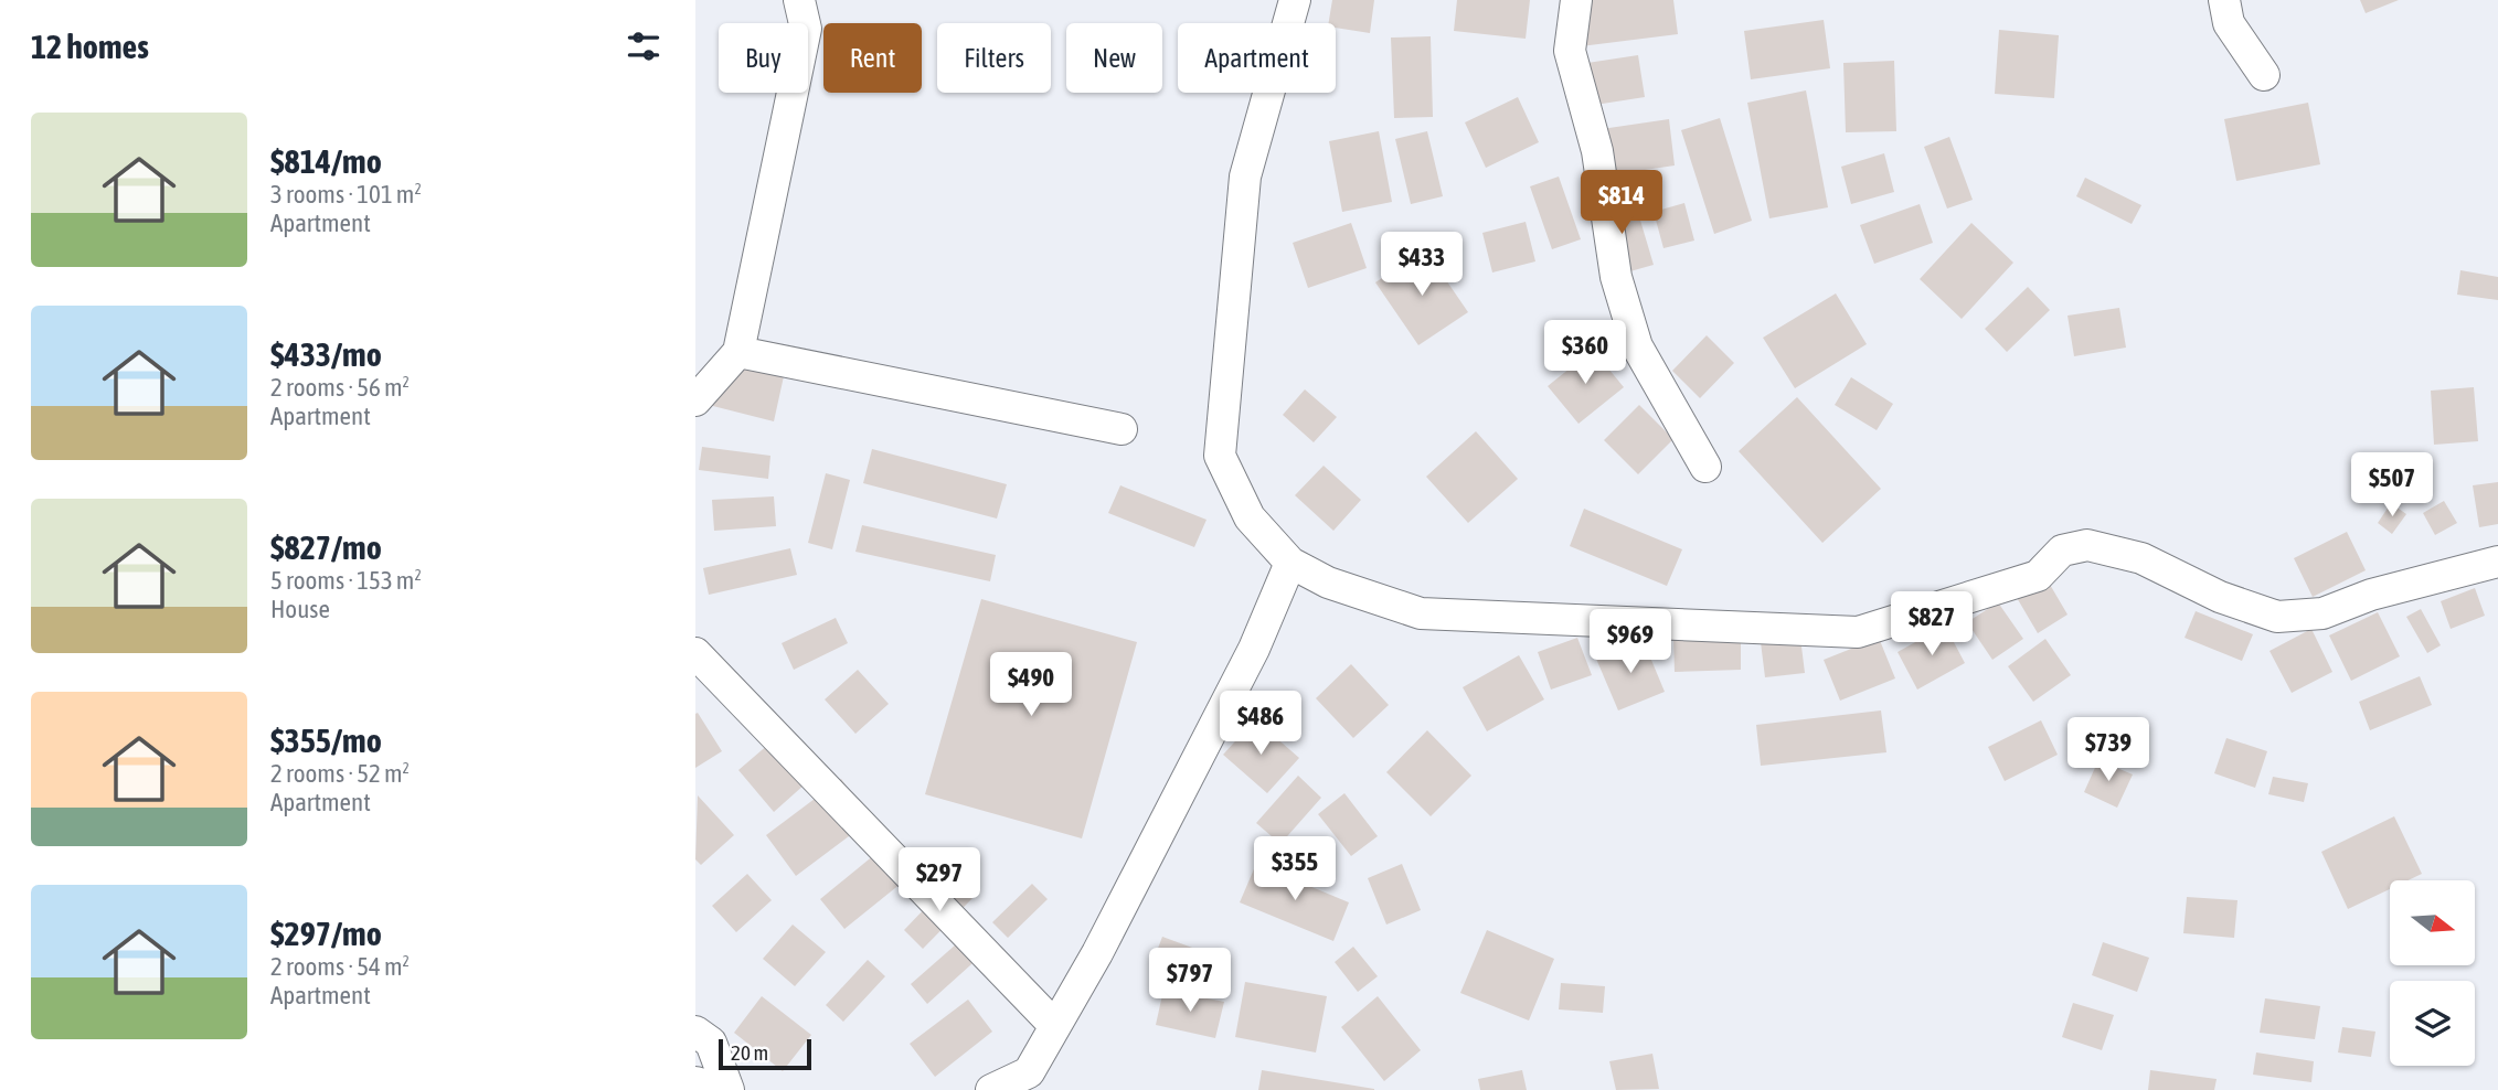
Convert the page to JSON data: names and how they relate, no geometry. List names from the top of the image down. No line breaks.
{"scale_bar":"20 m","north":"right","page":{"heading":"12 homes","chip":["Buy","Rent","Filters","New","Apartment"],"list":[{"name":"$814/mo","note":"3 rooms · 101 m² · Apartment"},{"name":"$433/mo","note":"2 rooms · 56 m² · Apartment"},{"name":"$827/mo","note":"5 rooms · 153 m² · House"},{"name":"$355/mo","note":"2 rooms · 52 m² · Apartment"},{"name":"$297/mo","note":"2 rooms · 54 m² · Apartment"}],"price":["$814","$433","$360","$507","$827","$969","$490","$486","$739","$355","$297","$797"],"scale":"20 m"}}
